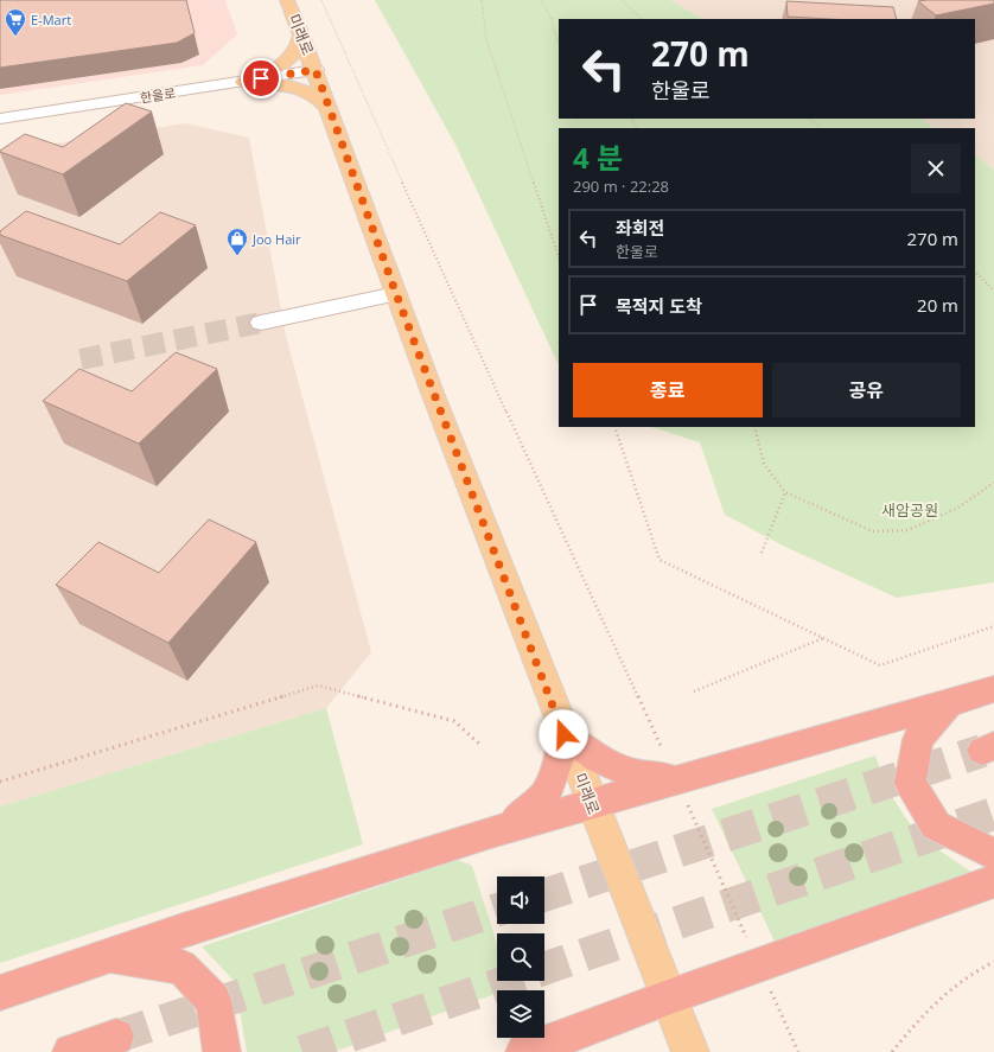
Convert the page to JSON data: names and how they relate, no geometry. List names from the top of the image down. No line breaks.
{"streets":{"main road":["미래로"],"street":["한울로"]},"crossings":[["미래로","한울로"]],"parks":["새암공원"],"places":{"supermarket":["E-Mart"],"shop":["Joo Hair"]},"page":{"turn":["270 m","한울로"],"heading":["4 분","290 m · 22:28"],"list":[{"name":"좌회전","note":"한울로","value":"270 m"},{"name":"목적지 도착","value":"20 m"}],"buttons":["종료","공유"]}}
